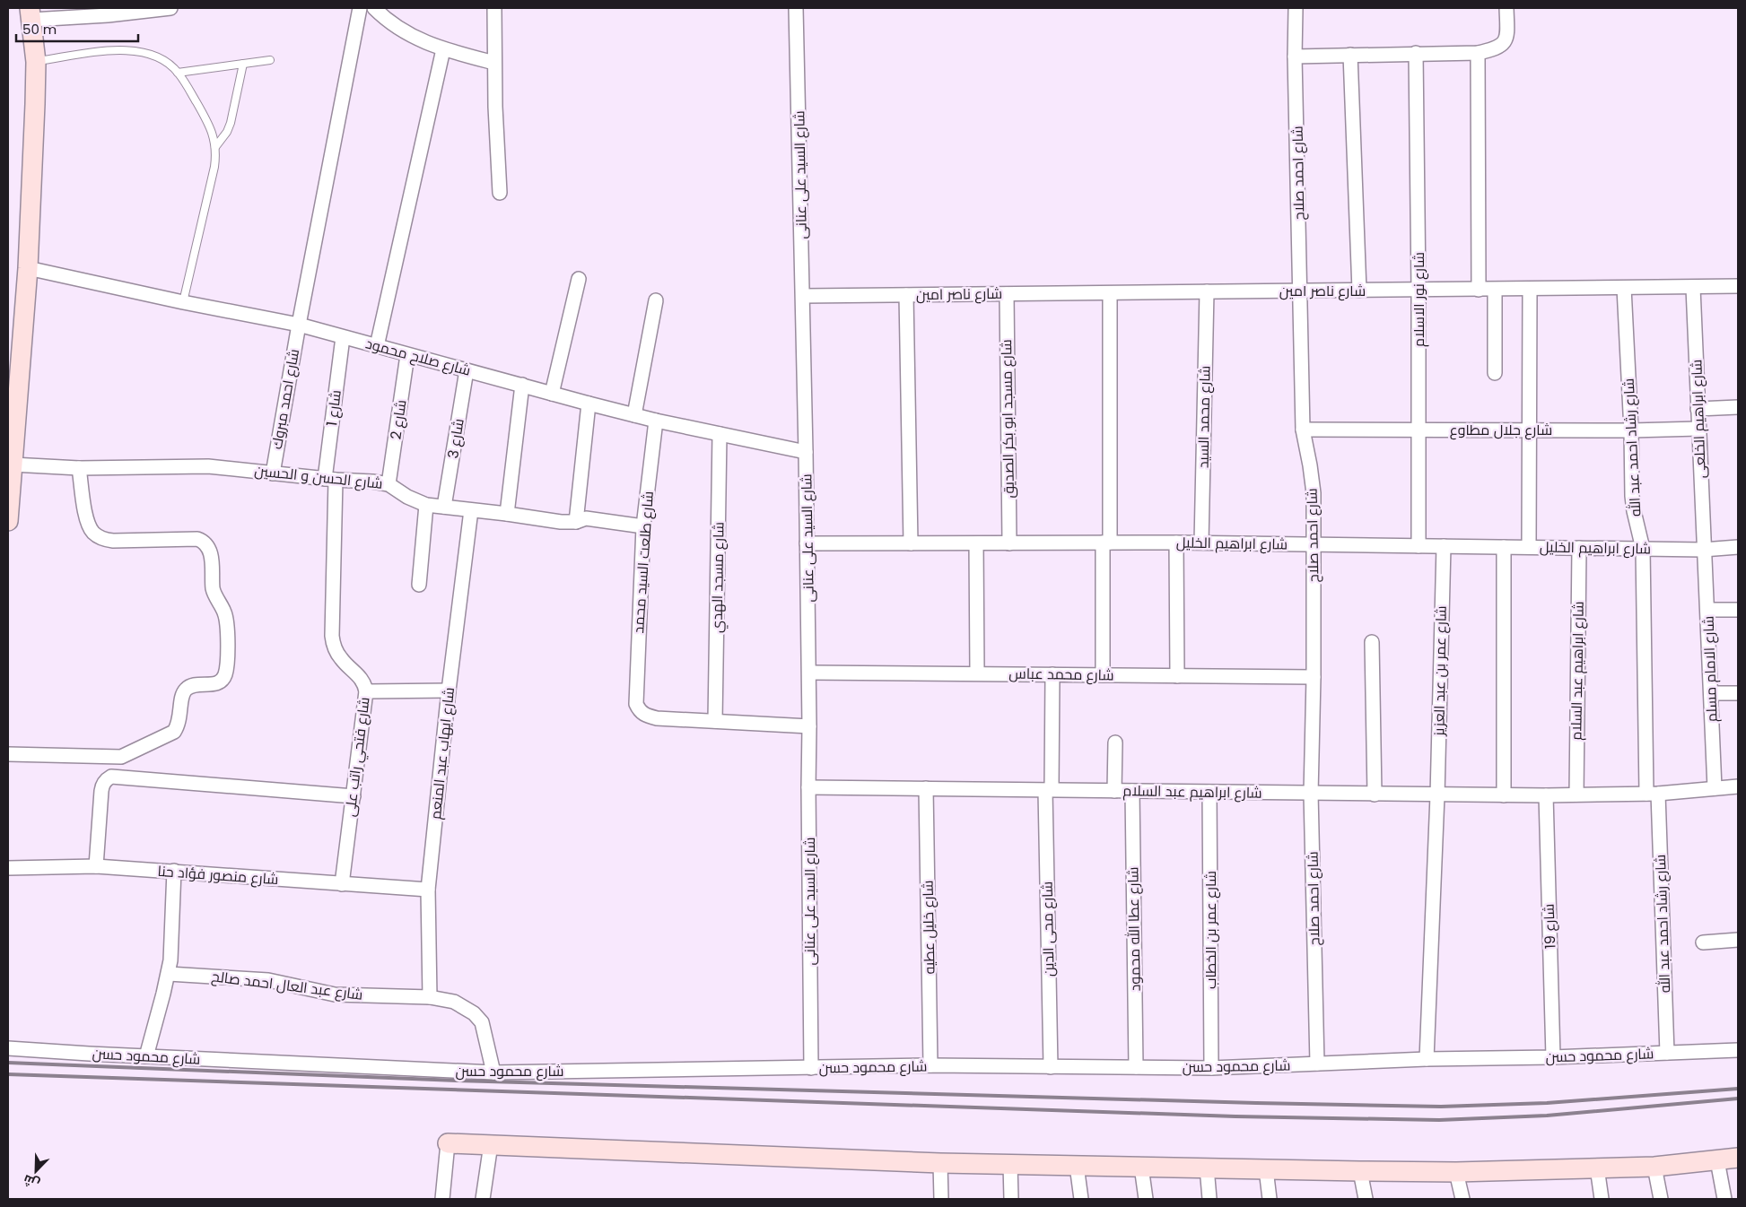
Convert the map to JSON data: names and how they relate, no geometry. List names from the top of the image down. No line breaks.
{"streets":{"street":["شارع احمد صلاح","شارع السيد على عنانى","شارع ناصر امين","شارع نور الاسلام","شارع صلاح محمود","شارع احمد مبروك","شارع 1","شارع محمد السيد","شارع مسجد ابو بكر الصديق","شارع ابراهيم الخلعى","شارع 2","شارع جلال مطاوع","شارع 3","شارع رشاد احمد عبد الله","شارع الحسن و الحسين","شارع ابراهيم الخليل","شارع طلعت السيد محمد","شارع مسجد الهدي","شارع الامام مسلم","شارع عمر بن عبد العزيز","شارع ابراهيم عبد السلام","شارع محمد عباس","شارع ايهاب عبد المنعم","شارع فتحي راتب على","شارع منصور فؤاد حنا","شارع 19","شارع خليل عطيه","شارع محى الدين","شارع عطا الله محمود","شارع عمر بن الخطاب","شارع عبد العال احمد صالح","شارع محمود حسن"]},"crossings":[["شارع احمد صلاح","شارع ناصر امين"],["شارع احمد صلاح","شارع جلال مطاوع"],["شارع احمد صلاح","شارع ابراهيم الخليل"],["شارع احمد صلاح","شارع ابراهيم عبد السلام"],["شارع احمد صلاح","شارع محمد عباس"],["شارع احمد صلاح","شارع محمود حسن"],["شارع السيد على عنانى","شارع ناصر امين"],["شارع السيد على عنانى","شارع صلاح محمود"],["شارع السيد على عنانى","شارع ابراهيم الخليل"],["شارع السيد على عنانى","شارع ابراهيم عبد السلام"],["شارع السيد على عنانى","شارع محمد عباس"],["شارع السيد على عنانى","شارع محمود حسن"],["شارع ناصر امين","شارع نور الاسلام"],["شارع ناصر امين","شارع محمد السيد"],["شارع ناصر امين","شارع مسجد ابو بكر الصديق"],["شارع ناصر امين","شارع ابراهيم الخلعى"],["شارع ناصر امين","شارع رشاد احمد عبد الله"],["شارع ناصر امين","شارع ابراهيم الخليل"],["شارع نور الاسلام","شارع جلال مطاوع"],["شارع نور الاسلام","شارع ابراهيم الخليل"],["شارع صلاح محمود","شارع احمد مبروك"],["شارع صلاح محمود","شارع 1"],["شارع صلاح محمود","شارع 2"],["شارع صلاح محمود","شارع 3"],["شارع صلاح محمود","شارع طلعت السيد محمد"],["شارع صلاح محمود","شارع مسجد الهدي"],["شارع احمد مبروك","شارع الحسن و الحسين"],["شارع 1","شارع الحسن و الحسين"],["شارع 1","شارع فتحي راتب على"],["شارع محمد السيد","شارع ابراهيم الخليل"],["شارع مسجد ابو بكر الصديق","شارع ابراهيم الخليل"],["شارع ابراهيم الخلعى","شارع جلال مطاوع"],["شارع ابراهيم الخلعى","شارع ابراهيم الخليل"],["شارع ابراهيم الخلعى","شارع الامام مسلم"],["شارع 2","شارع الحسن و الحسين"],["شارع جلال مطاوع","شارع رشاد احمد عبد الله"],["شارع 3","شارع الحسن و الحسين"],["شارع رشاد احمد عبد الله","شارع ابراهيم الخليل"],["شارع رشاد احمد عبد الله","شارع ابراهيم عبد السلام"],["شارع رشاد احمد عبد الله","شارع محمود حسن"],["شارع الحسن و الحسين","شارع طلعت السيد محمد"],["شارع الحسن و الحسين","شارع ايهاب عبد المنعم"],["شارع الحسن و الحسين","شارع فتحي راتب على"],["شارع ابراهيم الخليل","شارع الامام مسلم"],["شارع ابراهيم الخليل","شارع عمر بن عبد العزيز"],["شارع ابراهيم الخليل","شارع ابراهيم عبد السلام"],["شارع طلعت السيد محمد","شارع مسجد الهدي"],["شارع الامام مسلم","شارع ابراهيم عبد السلام"],["شارع عمر بن عبد العزيز","شارع ابراهيم عبد السلام"],["شارع عمر بن عبد العزيز","شارع محمود حسن"],["شارع ابراهيم عبد السلام","شارع 19"],["شارع ابراهيم عبد السلام","شارع خليل عطيه"],["شارع ابراهيم عبد السلام","شارع محى الدين"],["شارع ابراهيم عبد السلام","شارع عطا الله محمود"],["شارع ابراهيم عبد السلام","شارع عمر بن الخطاب"],["شارع محمد عباس","شارع محى الدين"],["شارع ايهاب عبد المنعم","شارع منصور فؤاد حنا"],["شارع ايهاب عبد المنعم","شارع عبد العال احمد صالح"],["شارع فتحي راتب على","شارع منصور فؤاد حنا"],["شارع 19","شارع محمود حسن"],["شارع خليل عطيه","شارع محمود حسن"],["شارع محى الدين","شارع محمود حسن"],["شارع عطا الله محمود","شارع محمود حسن"],["شارع عمر بن الخطاب","شارع محمود حسن"],["شارع عبد العال احمد صالح","شارع محمود حسن"]],"scale_bar":"50 m","north":"bottom left"}
